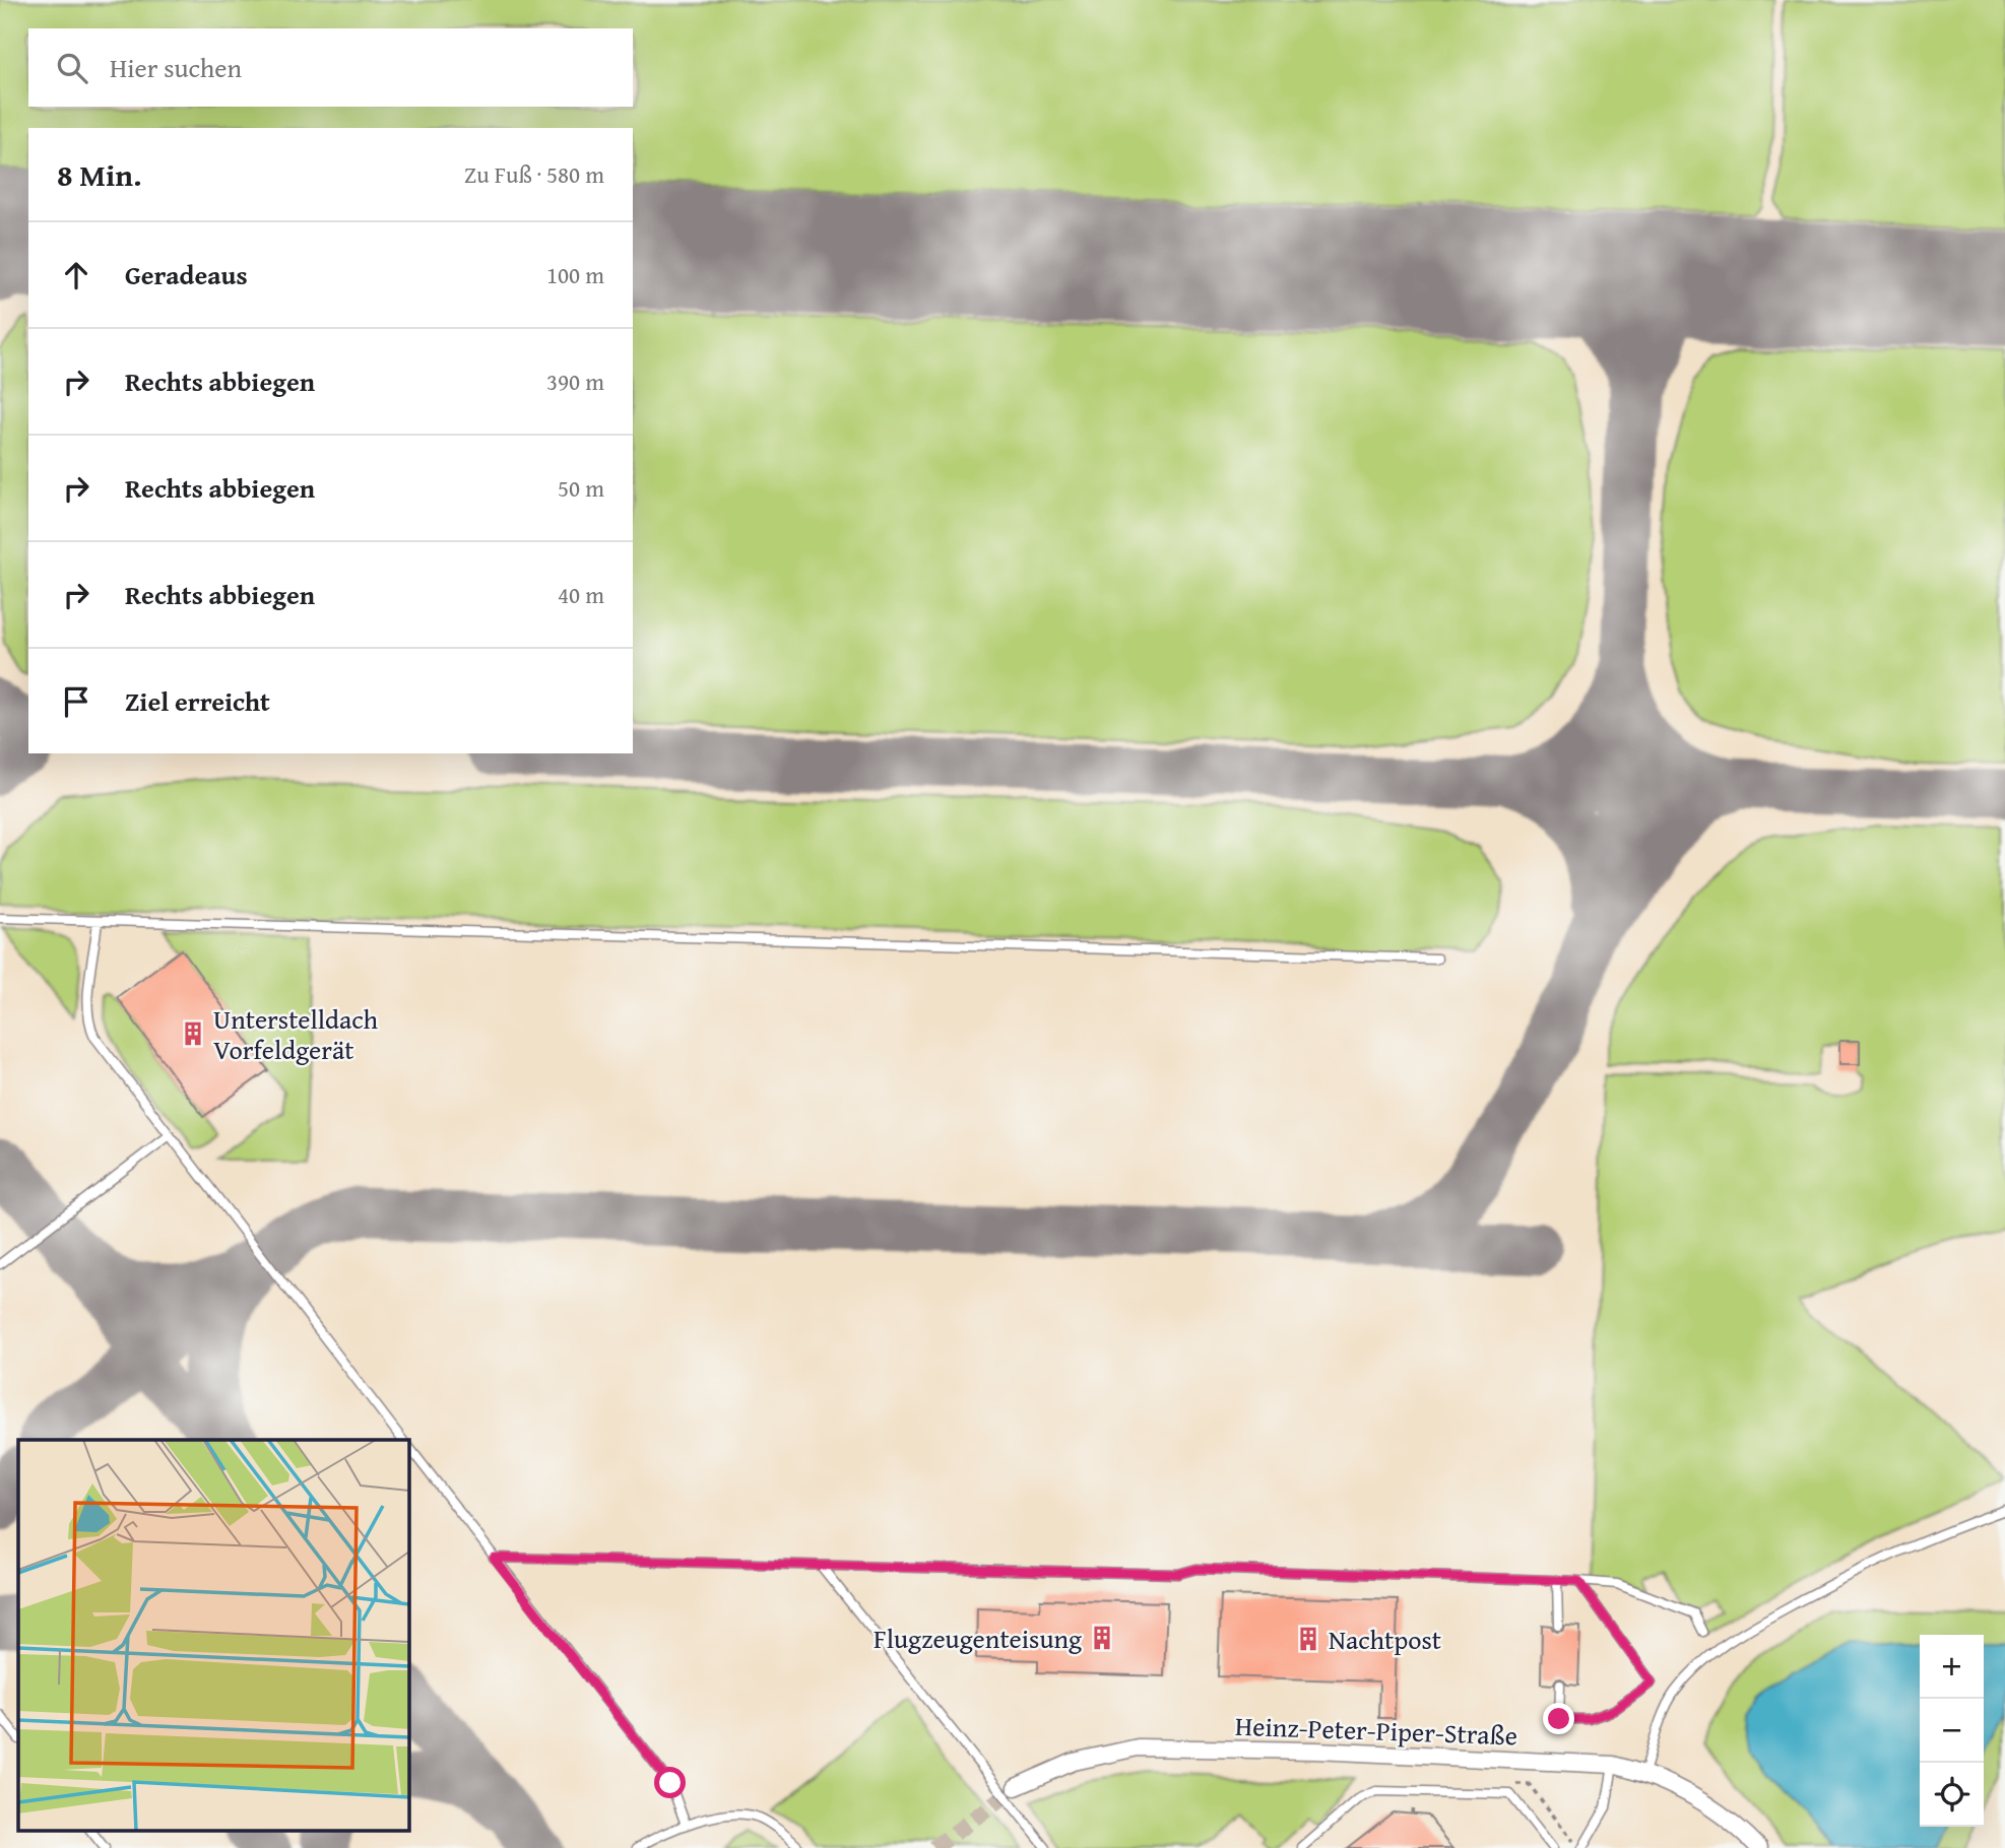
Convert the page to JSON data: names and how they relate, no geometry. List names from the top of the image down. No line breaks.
{"streets":{"street":["Heinz-Peter-Piper-Straße"]},"places":{"building":["Unterstelldach Vorfeldgerät","Flugzeugenteisung","Nachtpost"]},"page":{"search":"Hier suchen","heading":["8 Min.","Zu Fuß · 580 m"],"list":[["Geradeaus","100 m"],["Rechts abbiegen","390 m"],["Rechts abbiegen","50 m"],["Rechts abbiegen","40 m"],"Ziel erreicht"],"map_buttons":["+","−"]}}
